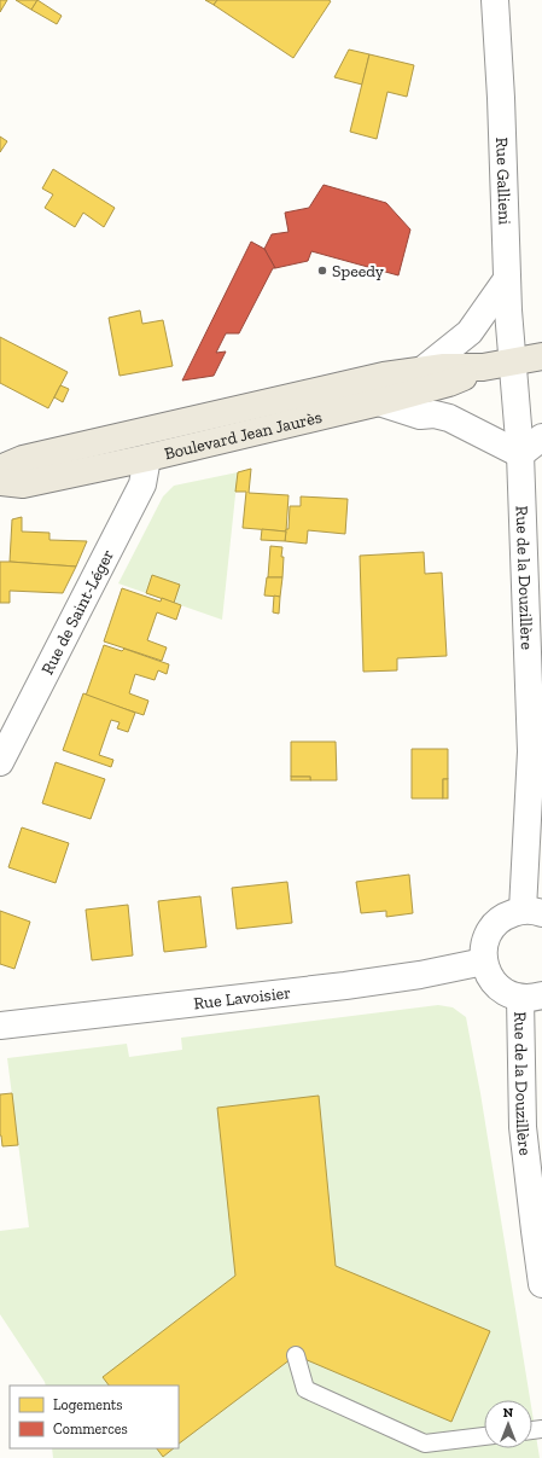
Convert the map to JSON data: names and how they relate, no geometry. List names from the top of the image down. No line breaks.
{"streets":{"main road":["Boulevard Jean Jaurès"],"street":["Rue Gallieni","Rue de la Douzillère","Rue de Saint-Léger","Rue Lavoisier"]},"crossings":[["Rue Gallieni","Boulevard Jean Jaurès"],["Rue Gallieni","Rue de la Douzillère"],["Boulevard Jean Jaurès","Rue de la Douzillère"],["Boulevard Jean Jaurès","Rue de Saint-Léger"]],"places":["Speedy"],"legend":["Logements","Commerces"],"north":"top"}
